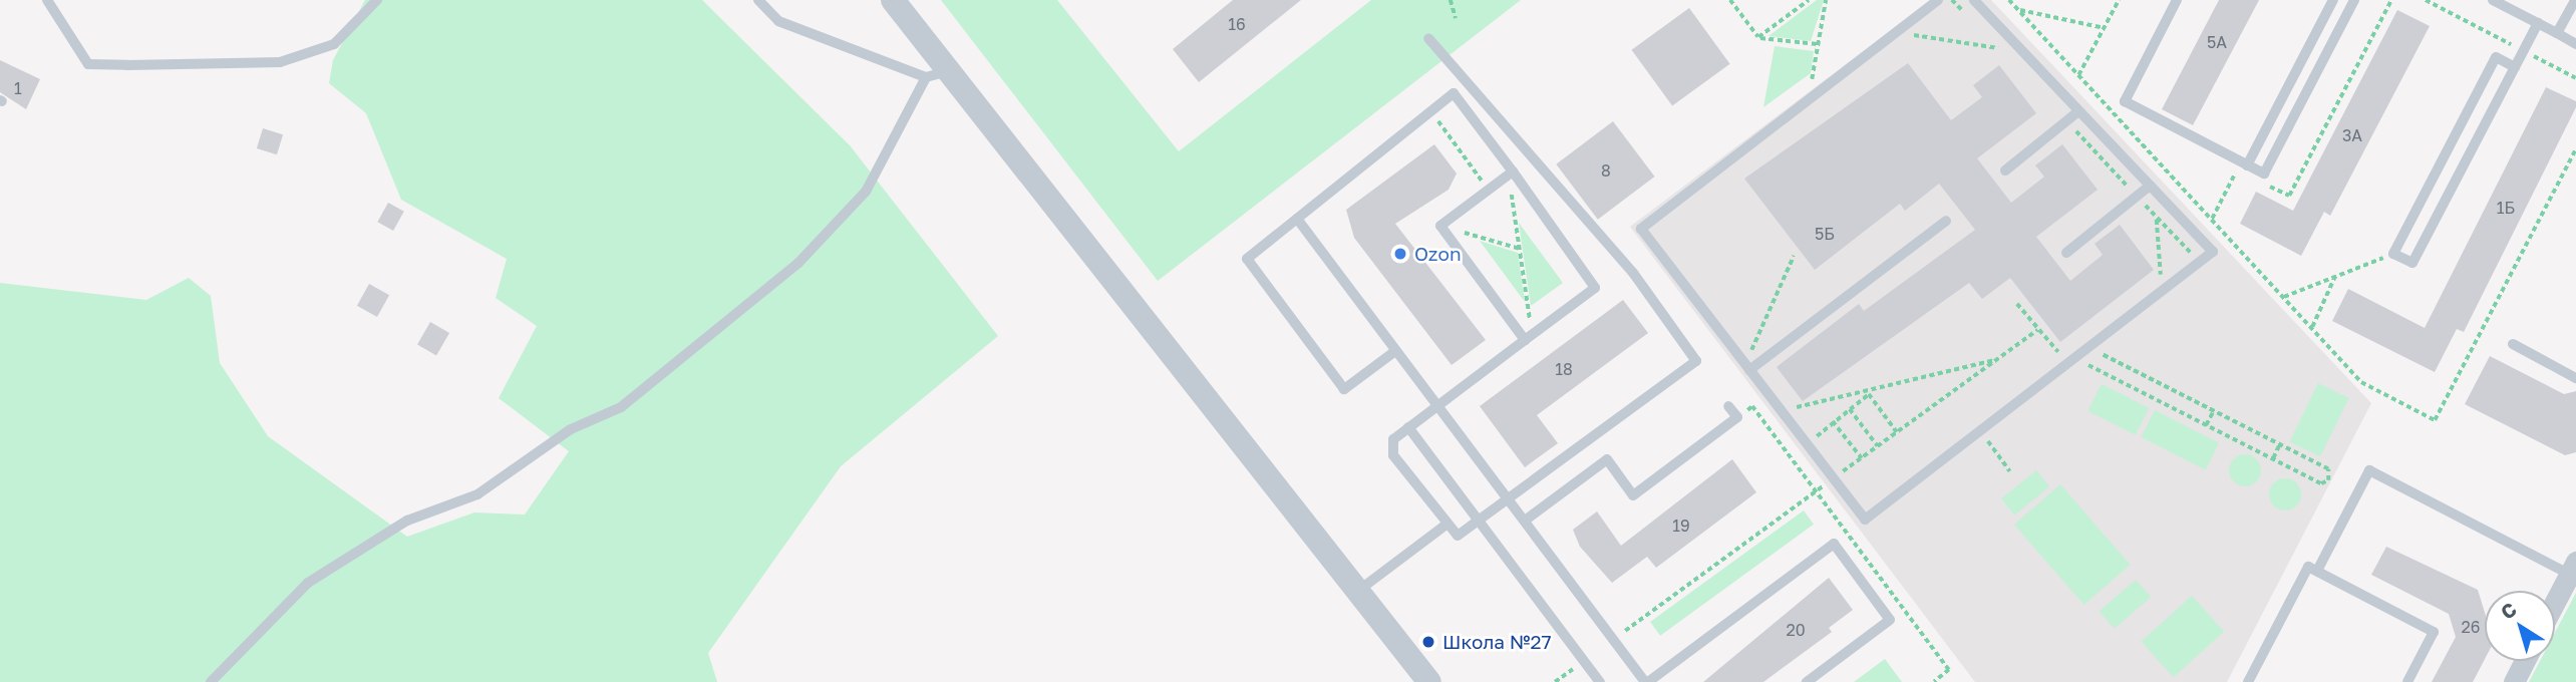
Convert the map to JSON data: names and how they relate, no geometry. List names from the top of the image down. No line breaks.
{"places":["Ozon","Школа №27"],"house_numbers":["16","5А","1","3А","8","1Б","5Б","18","19","26","20"],"north":"top left"}
